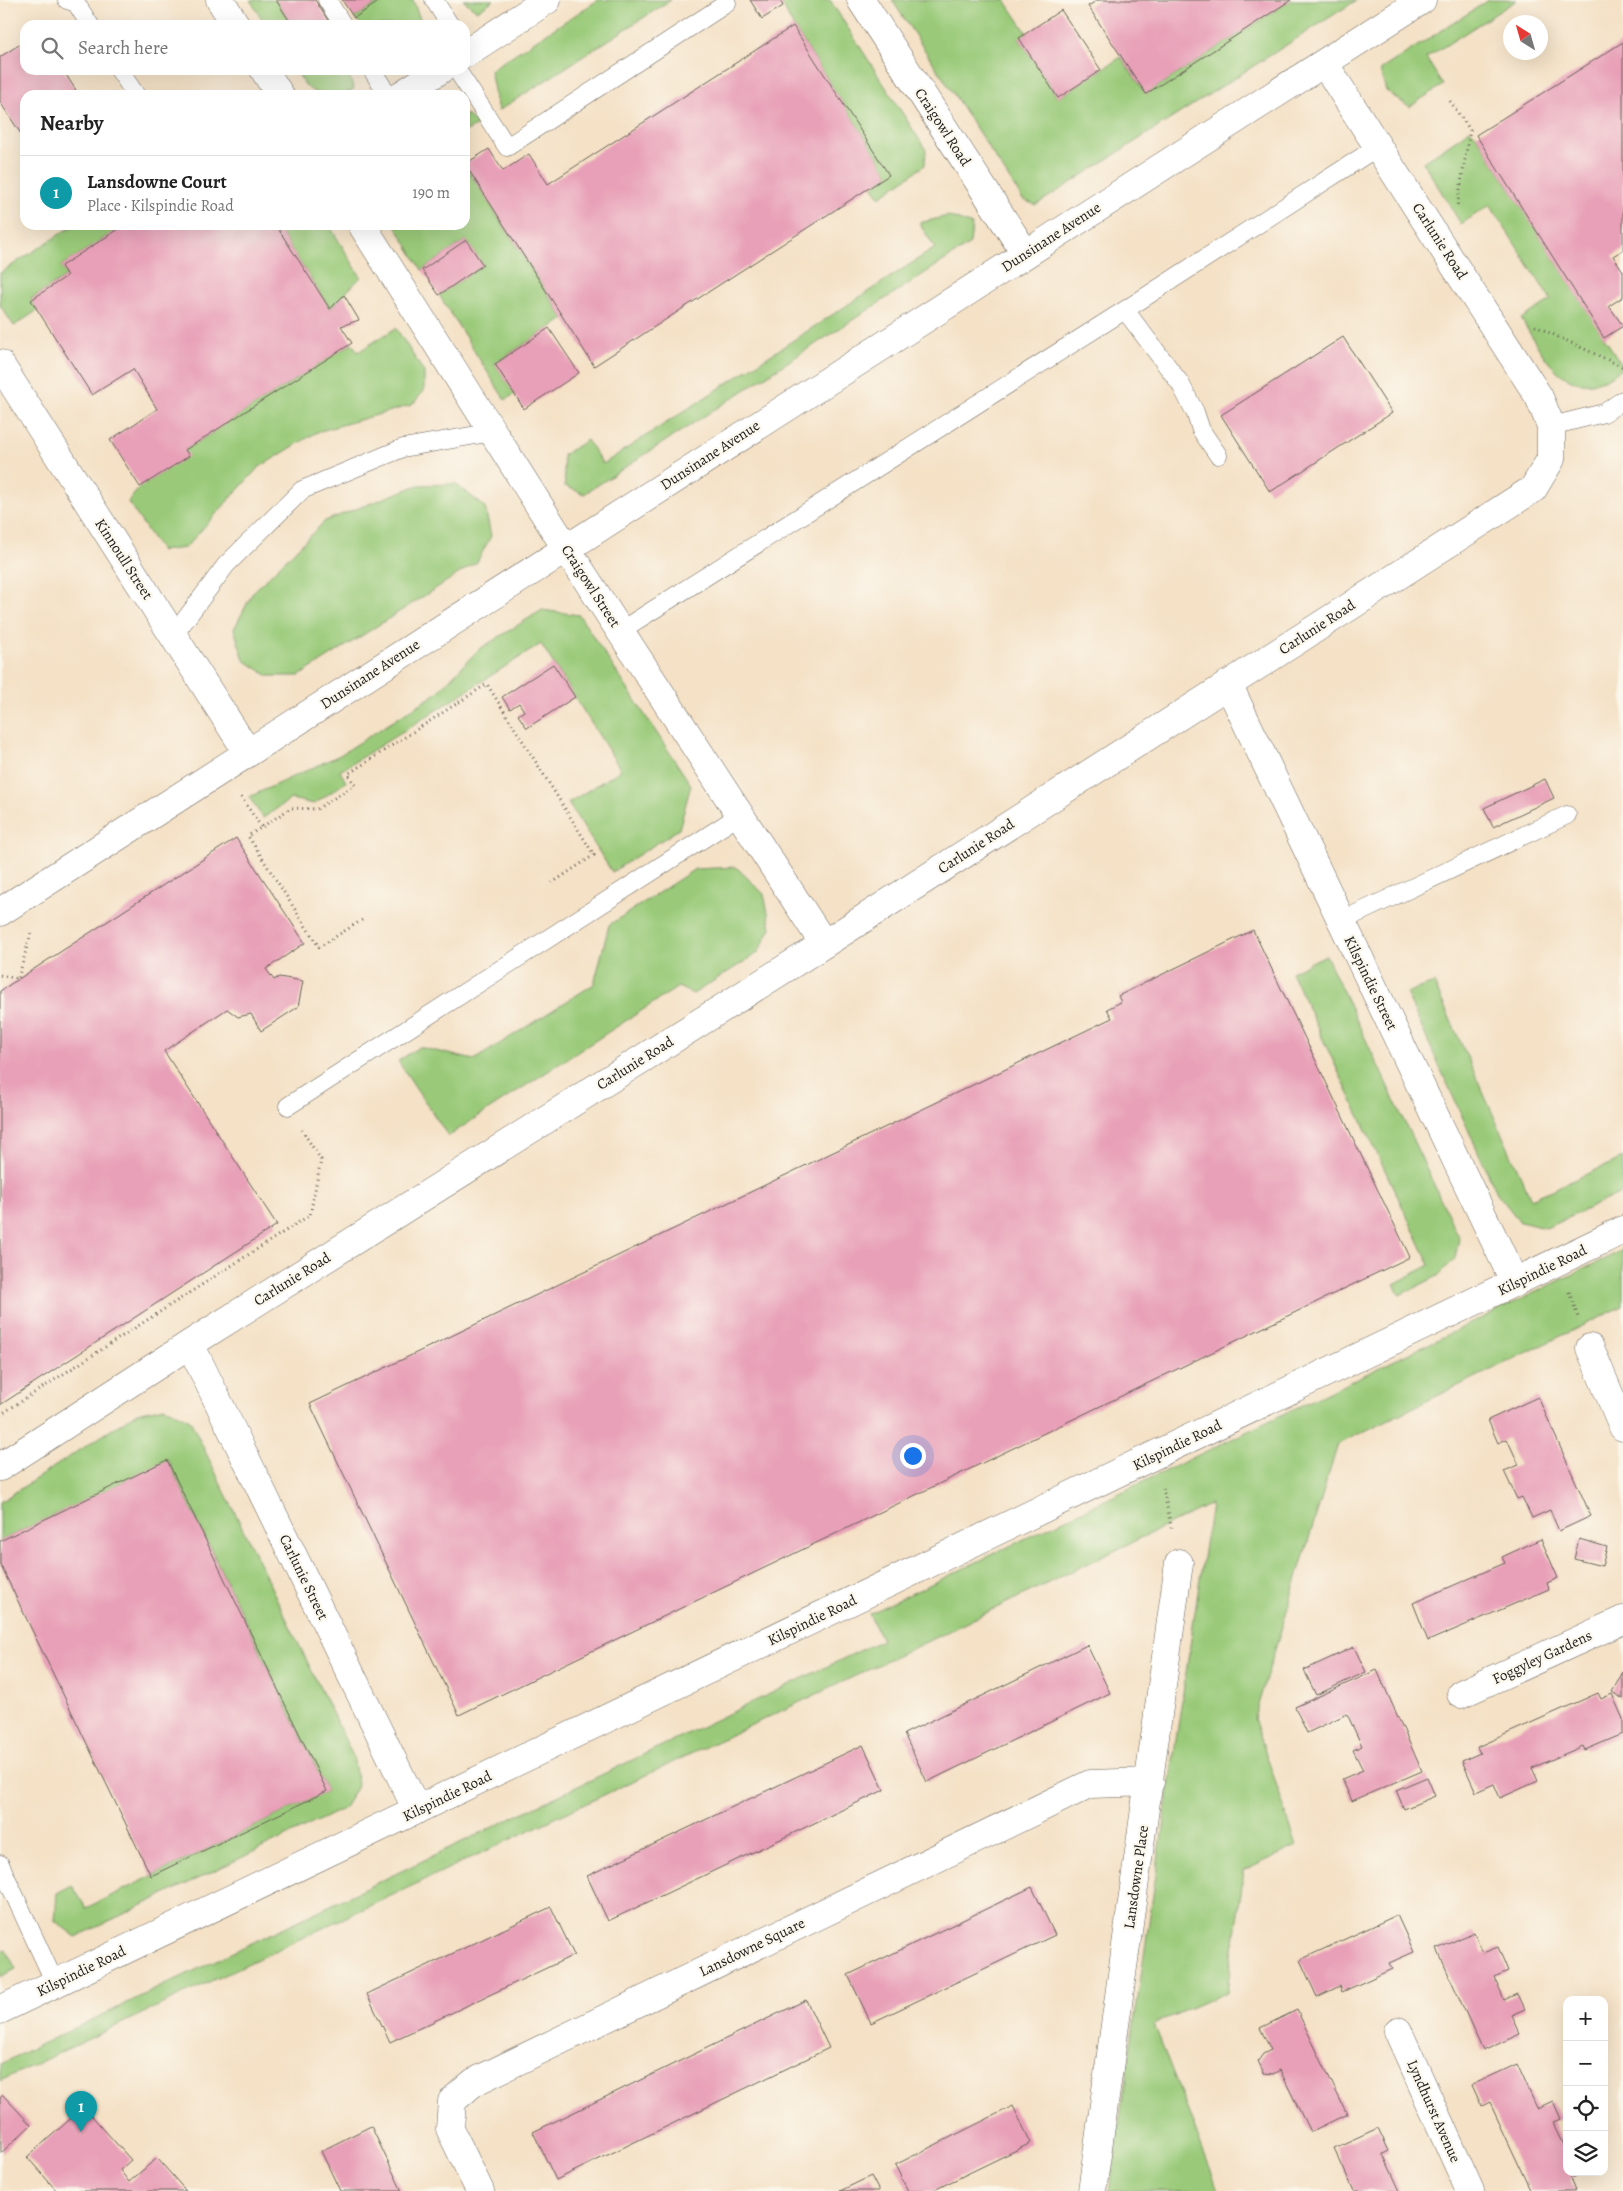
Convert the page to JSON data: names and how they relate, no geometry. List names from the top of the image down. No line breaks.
{"streets":{"street":["Craigowl Road","Dunsinane Avenue","Carlunie Road","Kinnoull Street","Craigowl Street","Kilspindie Street","Kilspindie Road","Carlunie Street","Foggyley Gardens","Lansdowne Place","Lansdowne Square","Lyndhurst Avenue"]},"crossings":[["Craigowl Road","Dunsinane Avenue"],["Dunsinane Avenue","Carlunie Road"],["Dunsinane Avenue","Kinnoull Street"],["Dunsinane Avenue","Craigowl Street"],["Carlunie Road","Craigowl Street"],["Carlunie Road","Kilspindie Street"],["Carlunie Road","Carlunie Street"],["Kilspindie Street","Kilspindie Road"],["Kilspindie Road","Carlunie Street"],["Lansdowne Place","Lansdowne Square"]],"north":"top left","page":{"search":"Search here","heading":"Nearby","list":[{"mark":"1","name":"Lansdowne Court","note":"Place · Kilspindie Road","value":"190 m"}],"map_buttons":["+","−"],"pins":"1"}}
